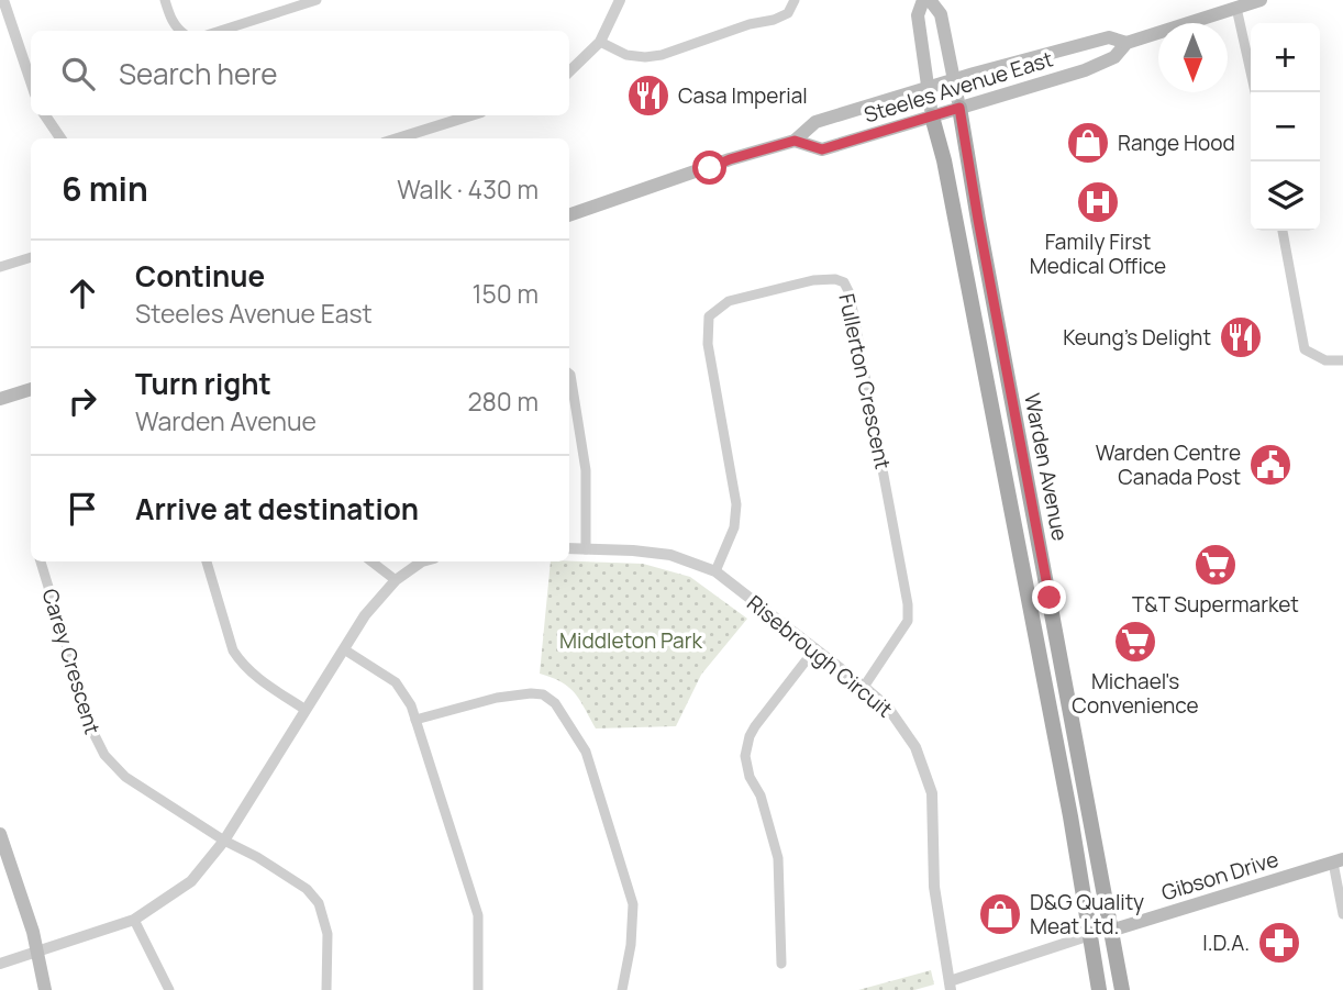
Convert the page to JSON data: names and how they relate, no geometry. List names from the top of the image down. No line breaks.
{"streets":{"main road":["Steeles Avenue East","Warden Avenue","Gibson Drive"],"street":["Fullerton Crescent","Risebrough Circuit","Carey Crescent"]},"crossings":[["Steeles Avenue East","Warden Avenue"],["Fullerton Crescent","Risebrough Circuit"],["Warden Avenue","Gibson Drive"]],"parks":["Middleton Park"],"places":{"restaurant":["Casa Imperial","Keung's Delight"],"shop":["Range Hood","D&G Quality Meat Ltd."],"hospital":["Family First Medical Office"],"public building":["Warden Centre Canada Post"],"supermarket":["T&T Supermarket","Michael's Convenience"],"pharmacy":["I.D.A."]},"north":"bottom","page":{"map_buttons":["+","−"],"search":"Search here","heading":["6 min","Walk · 430 m"],"list":[["Continue","Steeles Avenue East","150 m"],["Turn right","Warden Avenue","280 m"],"Arrive at destination"]}}
